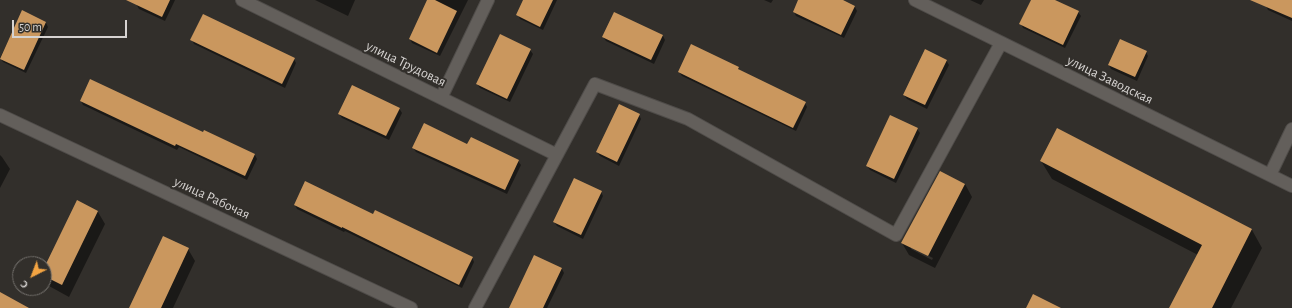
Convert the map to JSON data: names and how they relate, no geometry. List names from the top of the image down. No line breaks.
{"streets":{"street":["улица Трудовая","улица Заводская","улица Рабочая"]},"scale_bar":"50 m","north":"bottom left"}
